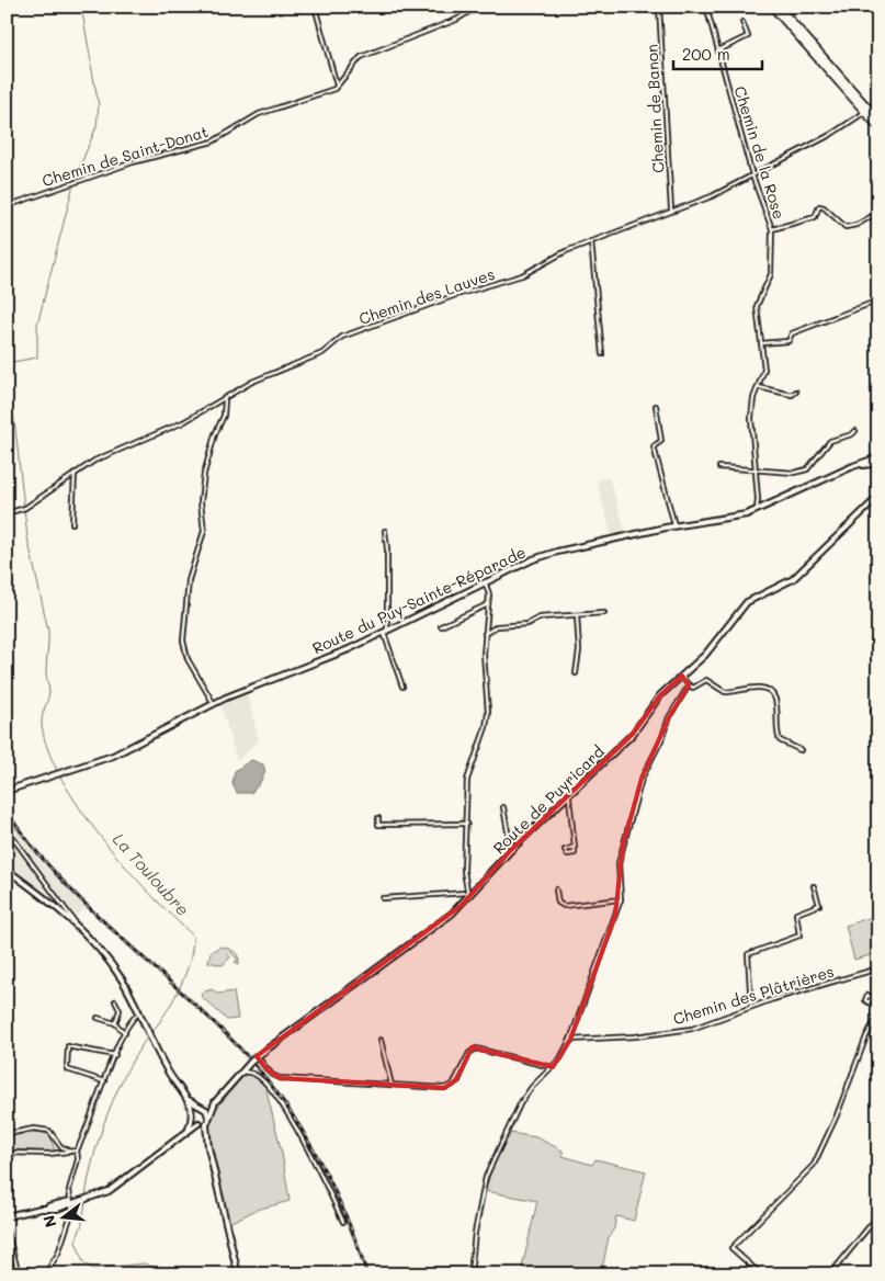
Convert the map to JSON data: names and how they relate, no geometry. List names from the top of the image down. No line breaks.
{"streets":{"main road":["Route du Puy-Sainte-Réparade","Route de Puyricard"],"street":["Chemin de Banon","Chemin de la Rose","Chemin de Saint-Donat","Chemin des Lauves","Chemin des Plâtrières"]},"crossings":[["Chemin de Banon","Chemin des Lauves"],["Chemin de la Rose","Chemin des Lauves"],["Chemin de la Rose","Route du Puy-Sainte-Réparade"]],"water":["La Touloubre"],"scale_bar":"200 m","north":"left"}
